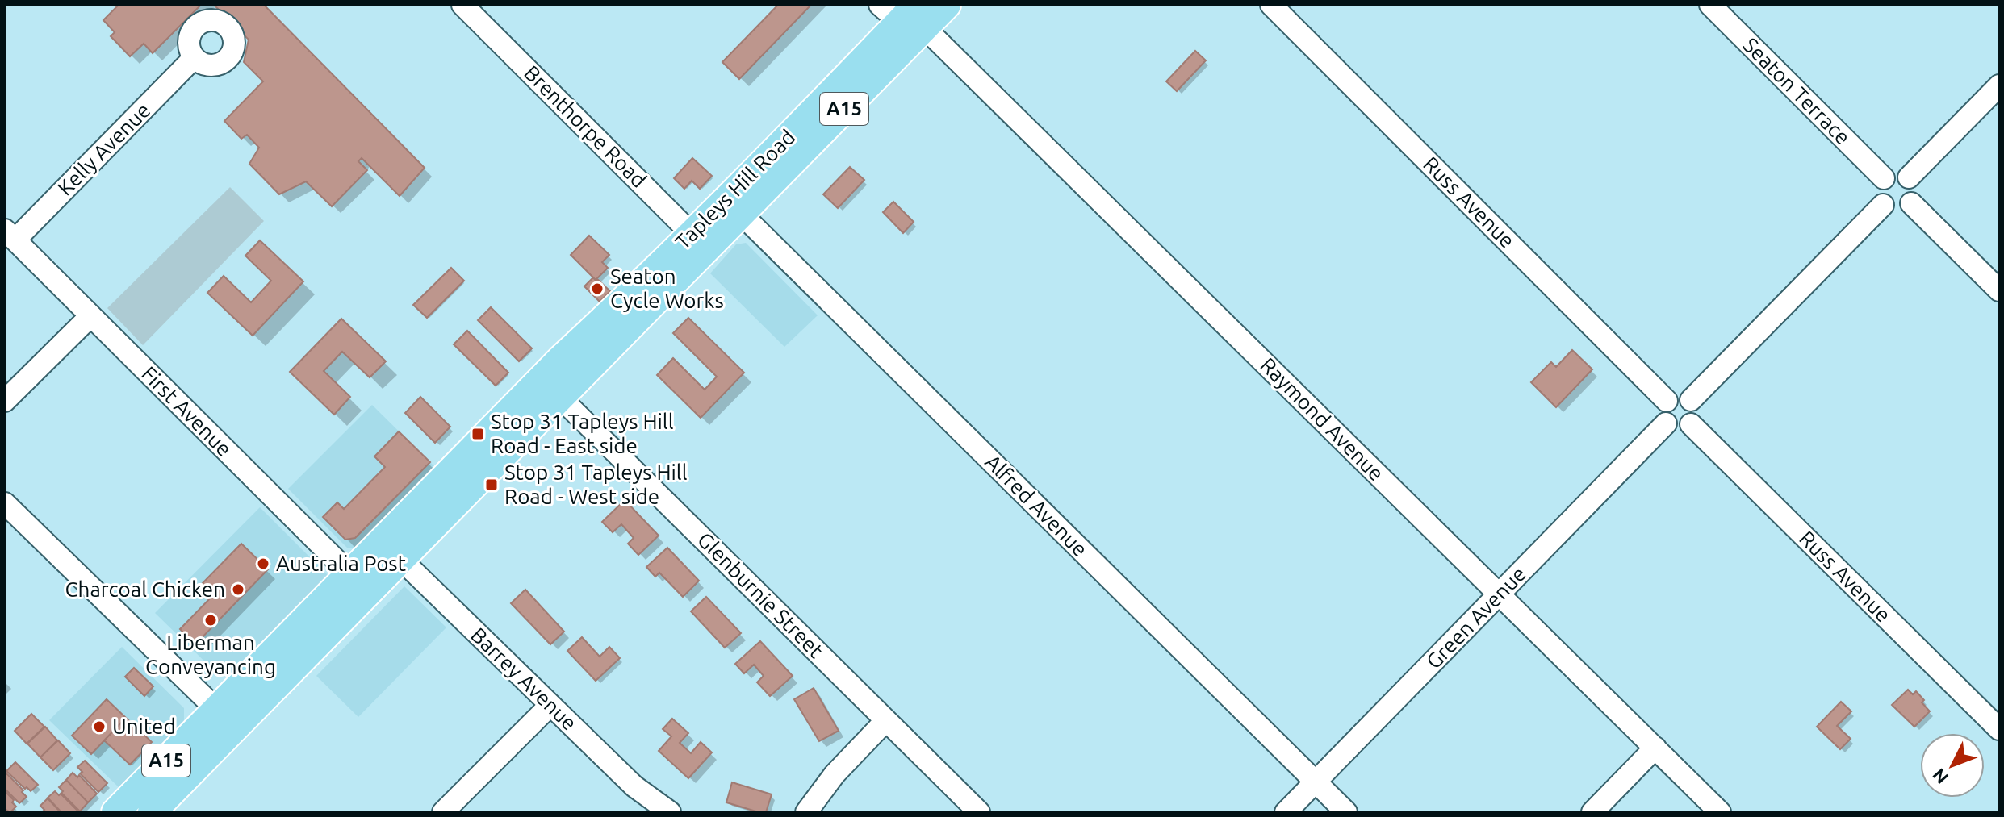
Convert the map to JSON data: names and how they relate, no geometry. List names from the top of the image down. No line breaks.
{"streets":{"main road":["A15","Tapleys Hill Road"],"street":["Seaton Terrace","Brenthorpe Road","Kelly Avenue","Russ Avenue","First Avenue","Raymond Avenue","Alfred Avenue","Glenburnie Street","Green Avenue","Barrey Avenue"]},"crossings":[["Brenthorpe Road","Tapleys Hill Road"],["Kelly Avenue","First Avenue"],["Tapleys Hill Road","First Avenue"],["Tapleys Hill Road","Raymond Avenue"],["Tapleys Hill Road","Alfred Avenue"],["Tapleys Hill Road","Glenburnie Street"],["Tapleys Hill Road","Barrey Avenue"],["Russ Avenue","Green Avenue"],["Raymond Avenue","Green Avenue"],["Alfred Avenue","Green Avenue"]],"places":{"other":["Seaton Cycle Works","Australia Post","Charcoal Chicken","Liberman Conveyancing","United"],"transit":["Stop 31 Tapleys Hill Road - East side","Stop 31 Tapleys Hill Road - West side"]},"north":"bottom left"}
